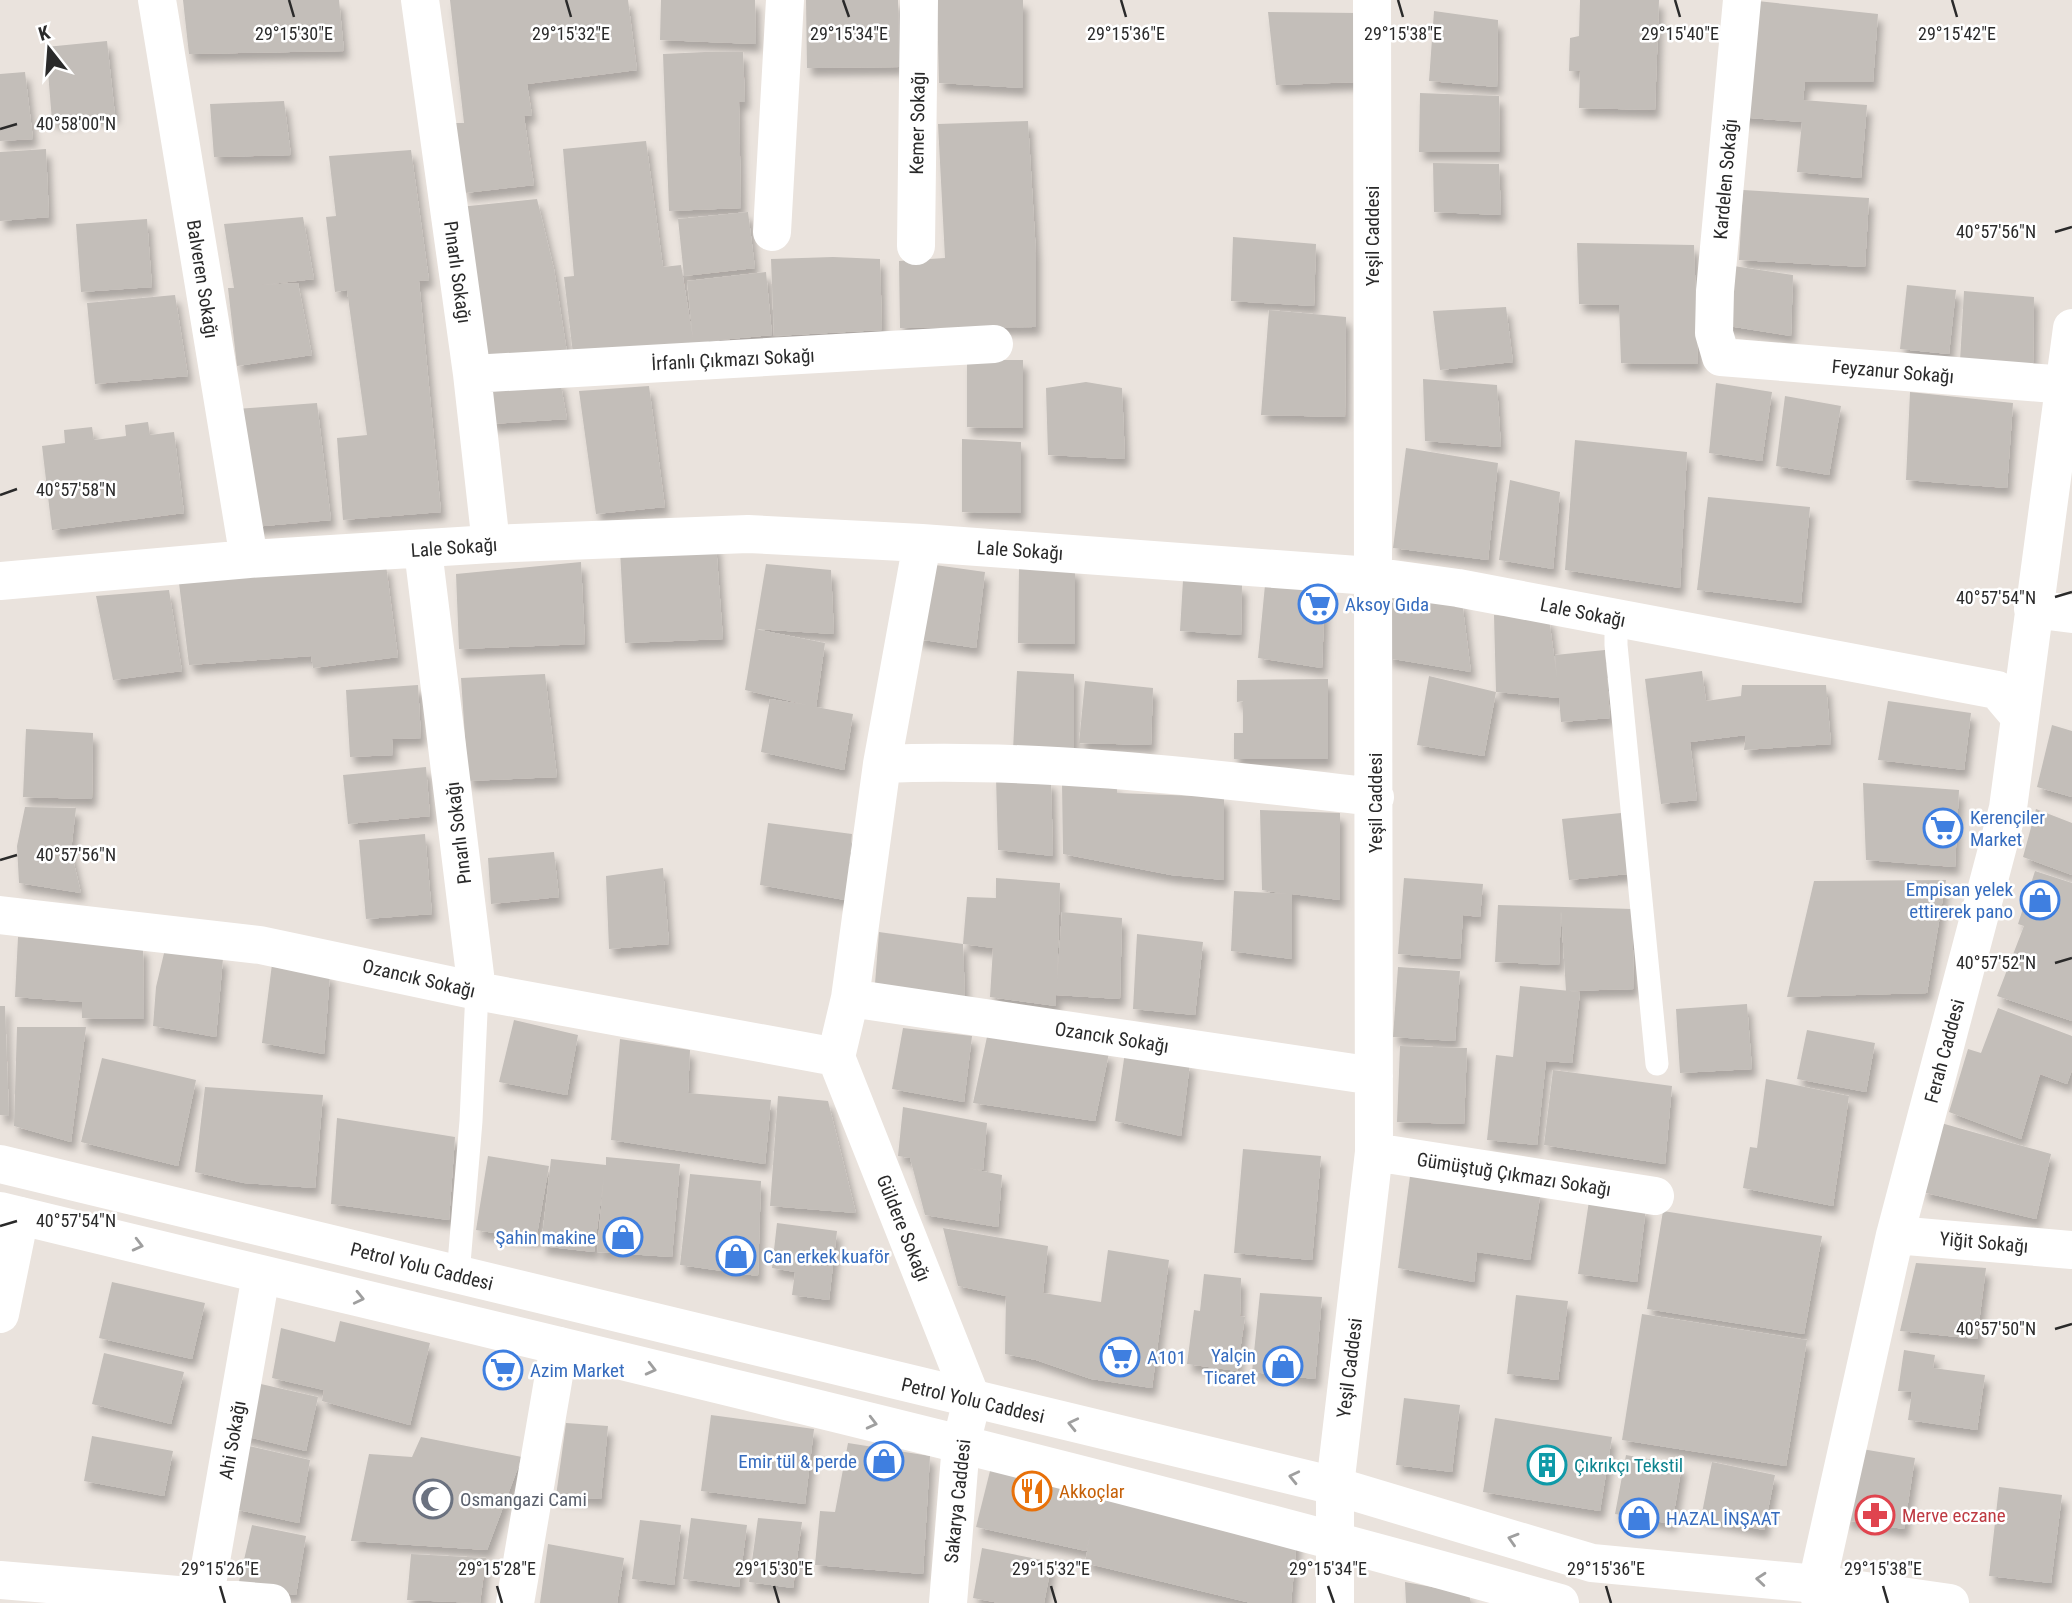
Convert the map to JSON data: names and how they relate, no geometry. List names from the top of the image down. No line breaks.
{"streets":{"street":["Kemer Sokağı","Kardelen Sokağı","Yeşil Caddesi","Pınarlı Sokağı","Balveren Sokağı","İrfanlı Çıkmazı Sokağı","Feyzanur Sokağı","Lale Sokağı","Ozancık Sokağı","Ferah Caddesi","Gümüştuğ Çıkmazı Sokağı","Güldere Sokağı","Yiğit Sokağı","Petrol Yolu Caddesi","Ahi Sokağı","Sakarya Caddesi"]},"crossings":[["Kardelen Sokağı","Feyzanur Sokağı"],["Yeşil Caddesi","Lale Sokağı"],["Yeşil Caddesi","Ozancık Sokağı"],["Yeşil Caddesi","Gümüştuğ Çıkmazı Sokağı"],["Yeşil Caddesi","Petrol Yolu Caddesi"],["Pınarlı Sokağı","İrfanlı Çıkmazı Sokağı"],["Pınarlı Sokağı","Lale Sokağı"],["Pınarlı Sokağı","Ozancık Sokağı"],["Balveren Sokağı","Lale Sokağı"],["Feyzanur Sokağı","Ferah Caddesi"],["Lale Sokağı","Ferah Caddesi"],["Ozancık Sokağı","Güldere Sokağı"],["Ferah Caddesi","Yiğit Sokağı"],["Ferah Caddesi","Petrol Yolu Caddesi"],["Güldere Sokağı","Petrol Yolu Caddesi"],["Güldere Sokağı","Sakarya Caddesi"],["Petrol Yolu Caddesi","Sakarya Caddesi"]],"places":{"supermarket":["Aksoy Gıda","Kerençiler Market","A101","Azim Market"],"shop":["Empisan yelek ettirerek pano","Şahin makine","Can erkek kuaför","Yalçin Ticaret","Emir tül & perde","HAZAL İNŞAAT"],"building":["Çıkrıkçı Tekstil"],"restaurant":["Akkoçlar"],"mosque":["Osmangazi Cami"],"pharmacy":["Merve eczane"]},"north":"top","coordinates":["29°15'30\"E","29°15'32\"E","29°15'34\"E","29°15'36\"E","29°15'38\"E","29°15'40\"E","29°15'42\"E","40°58'00\"N","40°57'56\"N","40°57'58\"N","40°57'54\"N","40°57'52\"N","40°57'50\"N","29°15'26\"E","29°15'28\"E"]}
